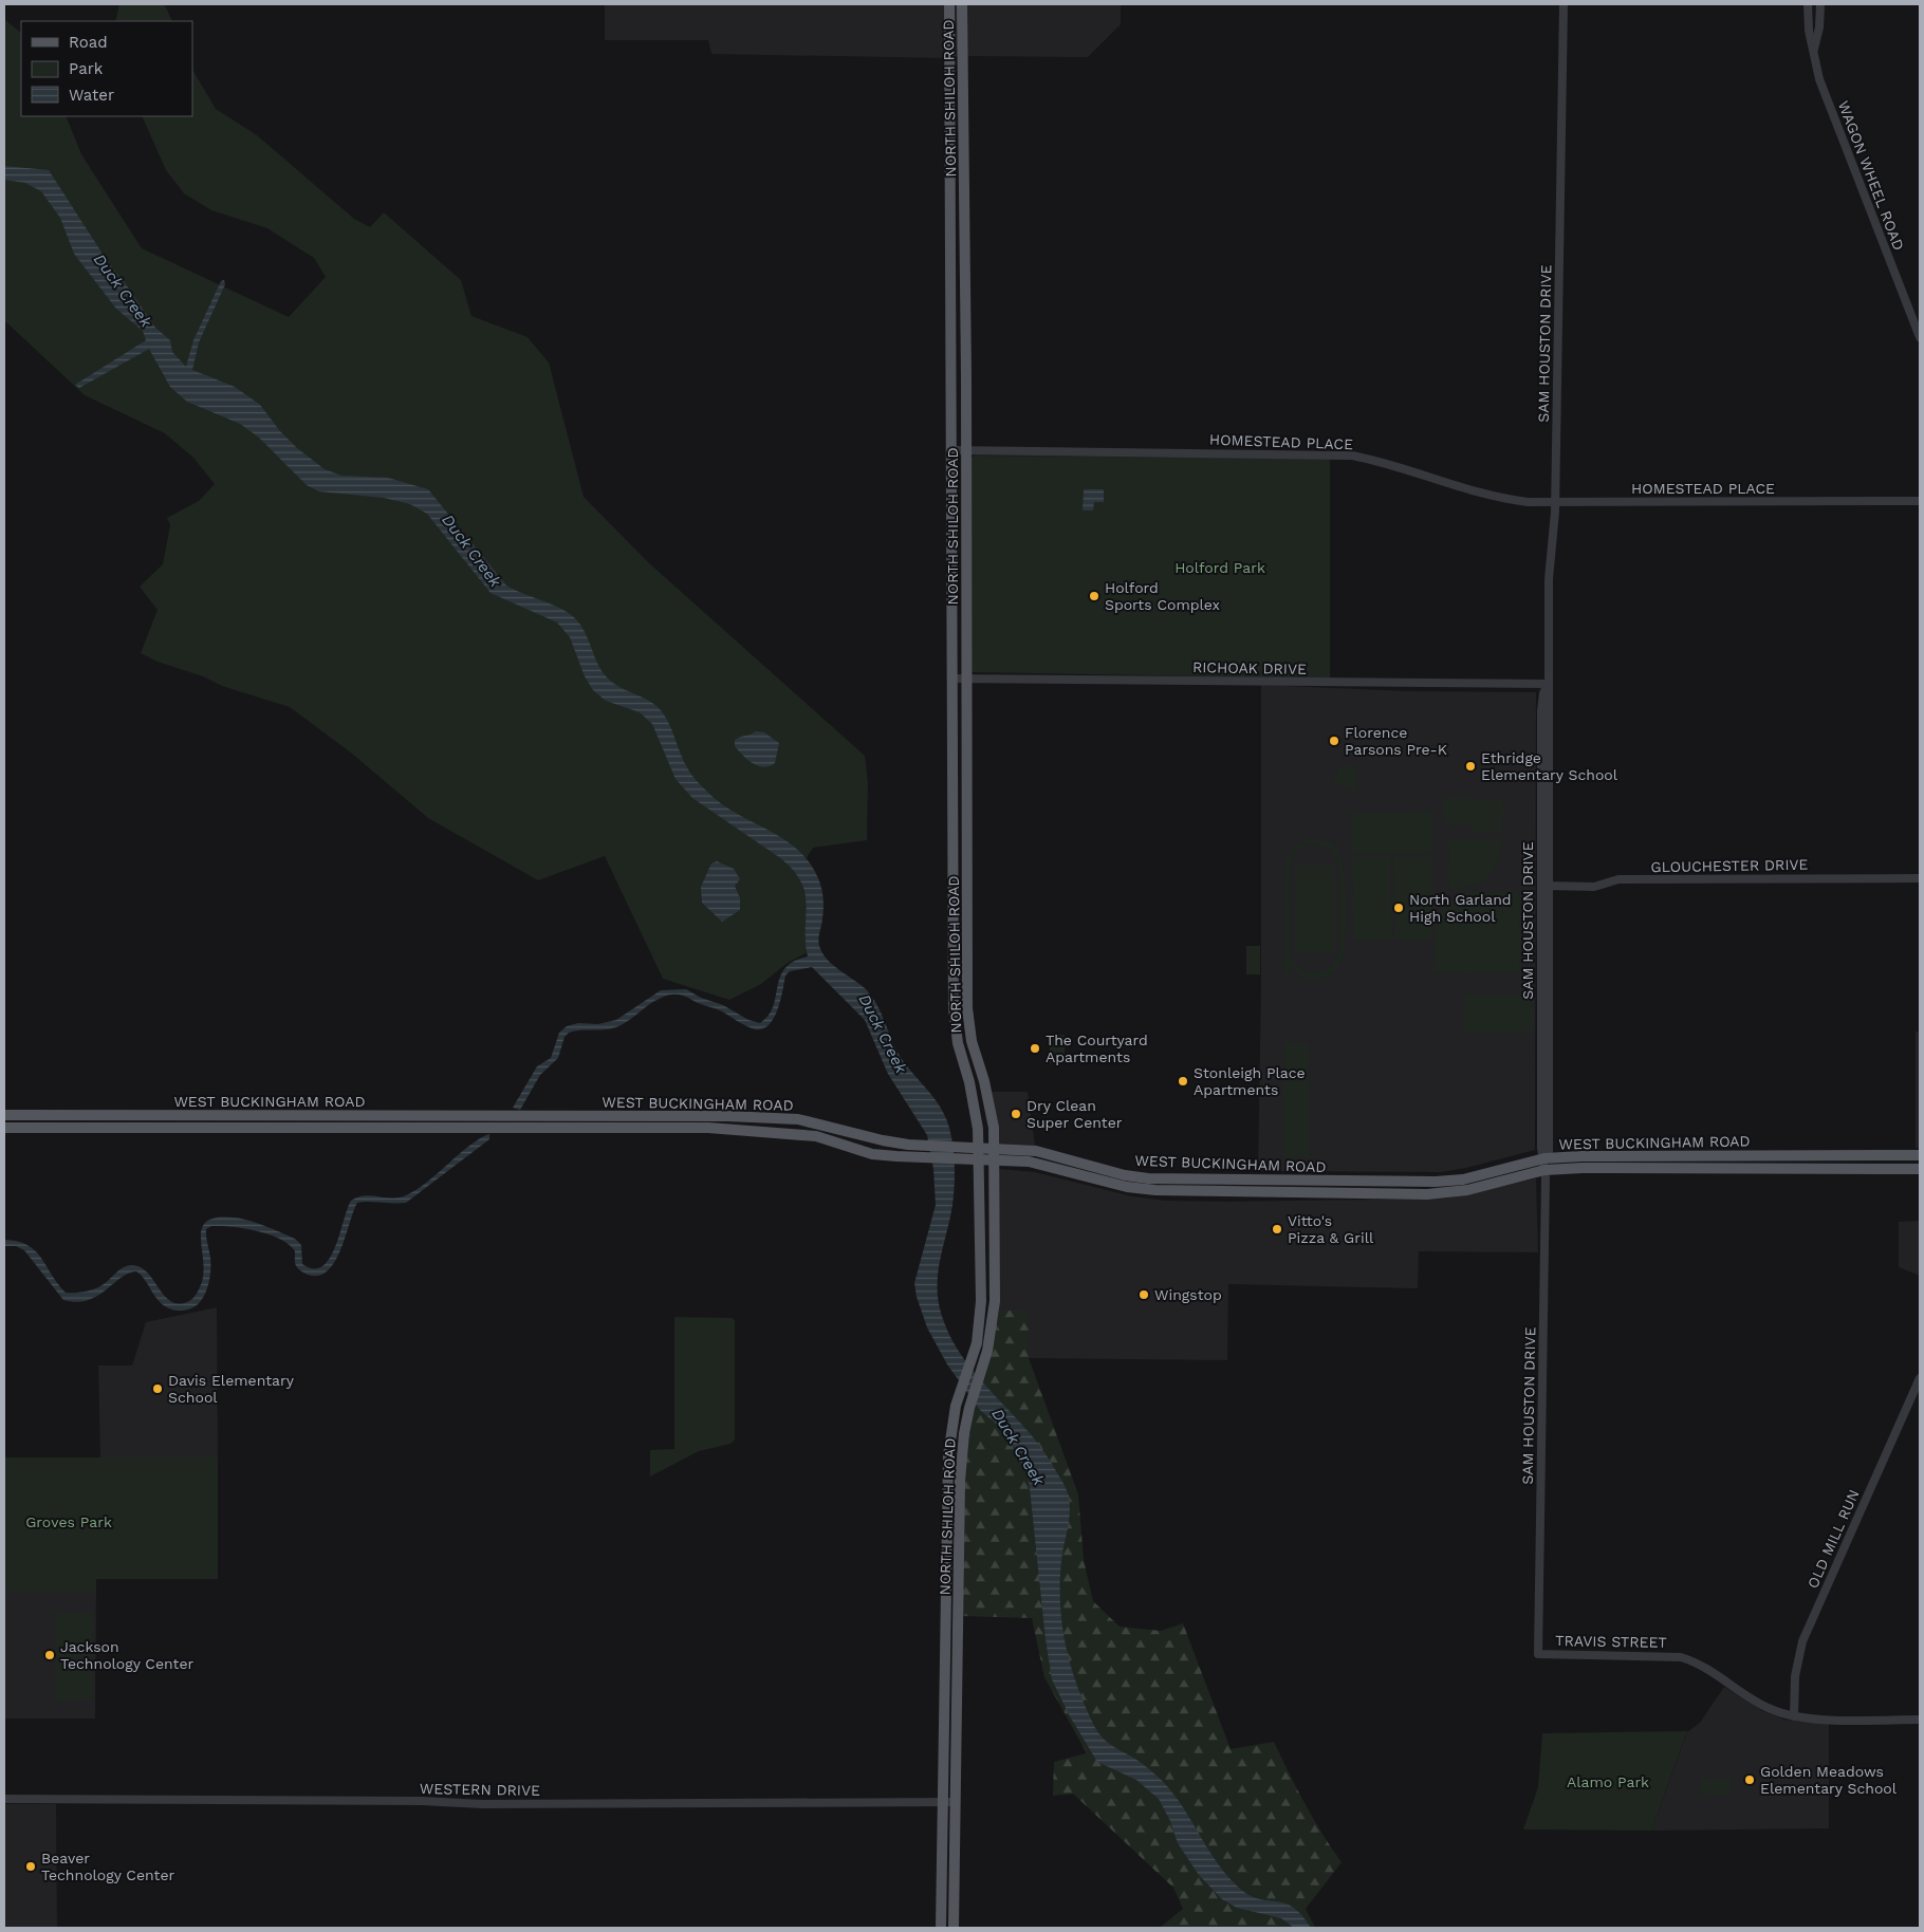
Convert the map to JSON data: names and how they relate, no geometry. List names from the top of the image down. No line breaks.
{"streets":{"main road":["NORTH SHILOH ROAD","WEST BUCKINGHAM ROAD"],"street":["WAGON WHEEL ROAD","SAM HOUSTON DRIVE","HOMESTEAD PLACE","RICHOAK DRIVE","GLOUCHESTER DRIVE","OLD MILL RUN","TRAVIS STREET","WESTERN DRIVE"]},"crossings":[["NORTH SHILOH ROAD","HOMESTEAD PLACE"],["NORTH SHILOH ROAD","RICHOAK DRIVE"],["NORTH SHILOH ROAD","WEST BUCKINGHAM ROAD"],["NORTH SHILOH ROAD","WESTERN DRIVE"],["SAM HOUSTON DRIVE","HOMESTEAD PLACE"],["SAM HOUSTON DRIVE","RICHOAK DRIVE"],["SAM HOUSTON DRIVE","GLOUCHESTER DRIVE"],["SAM HOUSTON DRIVE","WEST BUCKINGHAM ROAD"],["SAM HOUSTON DRIVE","TRAVIS STREET"],["OLD MILL RUN","TRAVIS STREET"]],"water":["Duck Creek"],"parks":["Holford Park","Groves Park","Alamo Park"],"places":["Holford Sports Complex","Florence Parsons Pre-K","Ethridge Elementary School","North Garland High School","The Courtyard Apartments","Stonleigh Place Apartments","Dry Clean Super Center","Vitto's Pizza & Grill","Wingstop","Davis Elementary School","Jackson Technology Center","Golden Meadows Elementary School","Beaver Technology Center"],"legend":["Road","Park","Water"]}
